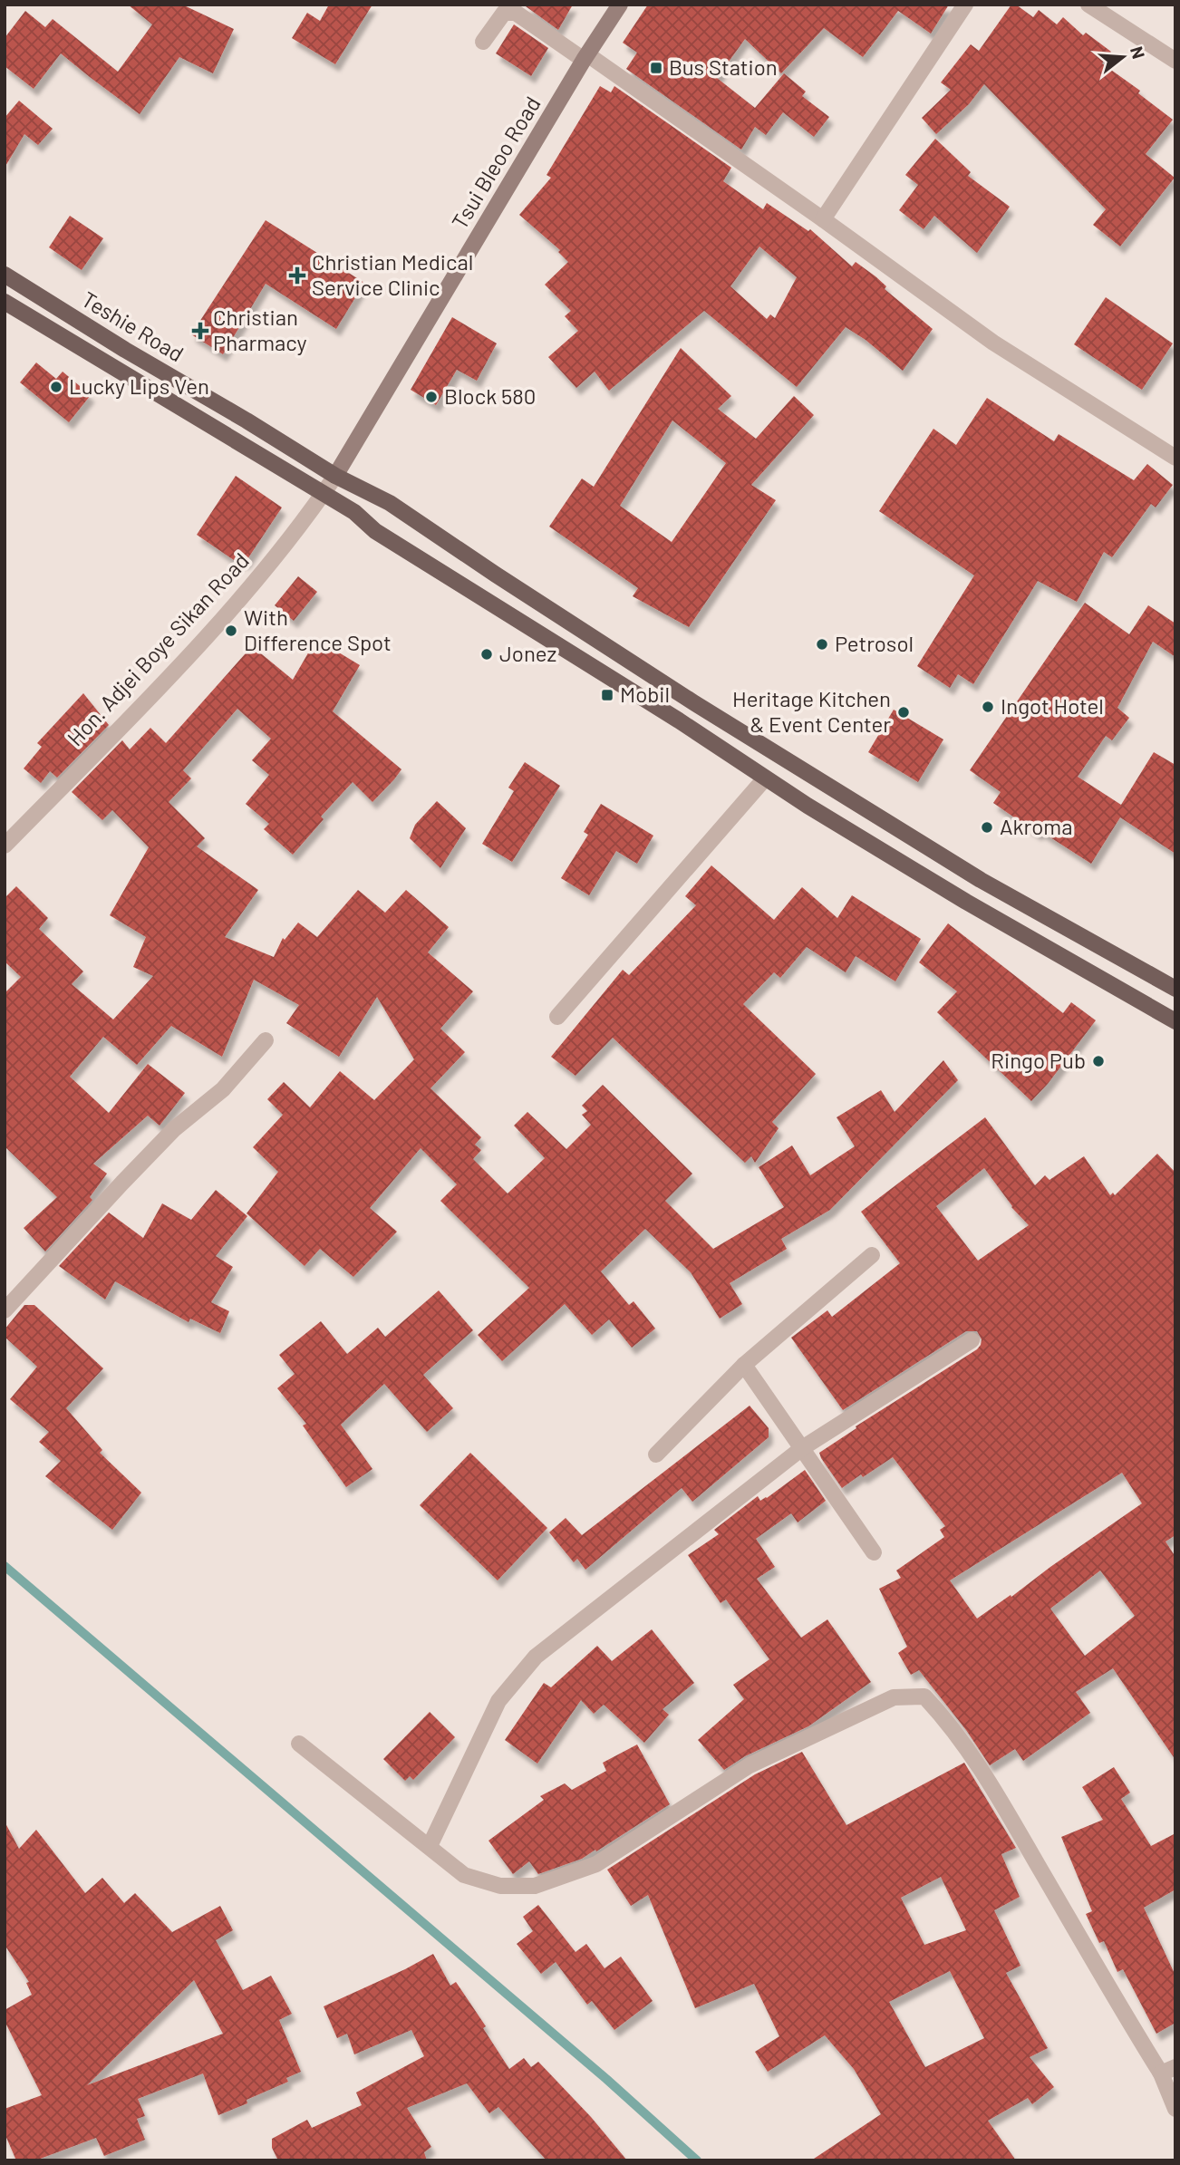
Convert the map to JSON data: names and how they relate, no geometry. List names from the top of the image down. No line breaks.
{"streets":{"main road":["Teshie Road"],"street":["Tsui Bleoo Road","Hon. Adjei Boye Sikan Road"]},"crossings":[["Tsui Bleoo Road","Teshie Road"],["Tsui Bleoo Road","Hon. Adjei Boye Sikan Road"],["Teshie Road","Hon. Adjei Boye Sikan Road"]],"places":{"transit":["Bus Station","Mobil"],"health":["Christian Medical Service Clinic","Christian Pharmacy"],"other":["Lucky Lips Ven","Block 580","With Difference Spot","Petrosol","Jonez","Ingot Hotel","Heritage Kitchen & Event Center","Akroma","Ringo Pub"]},"north":"right"}
